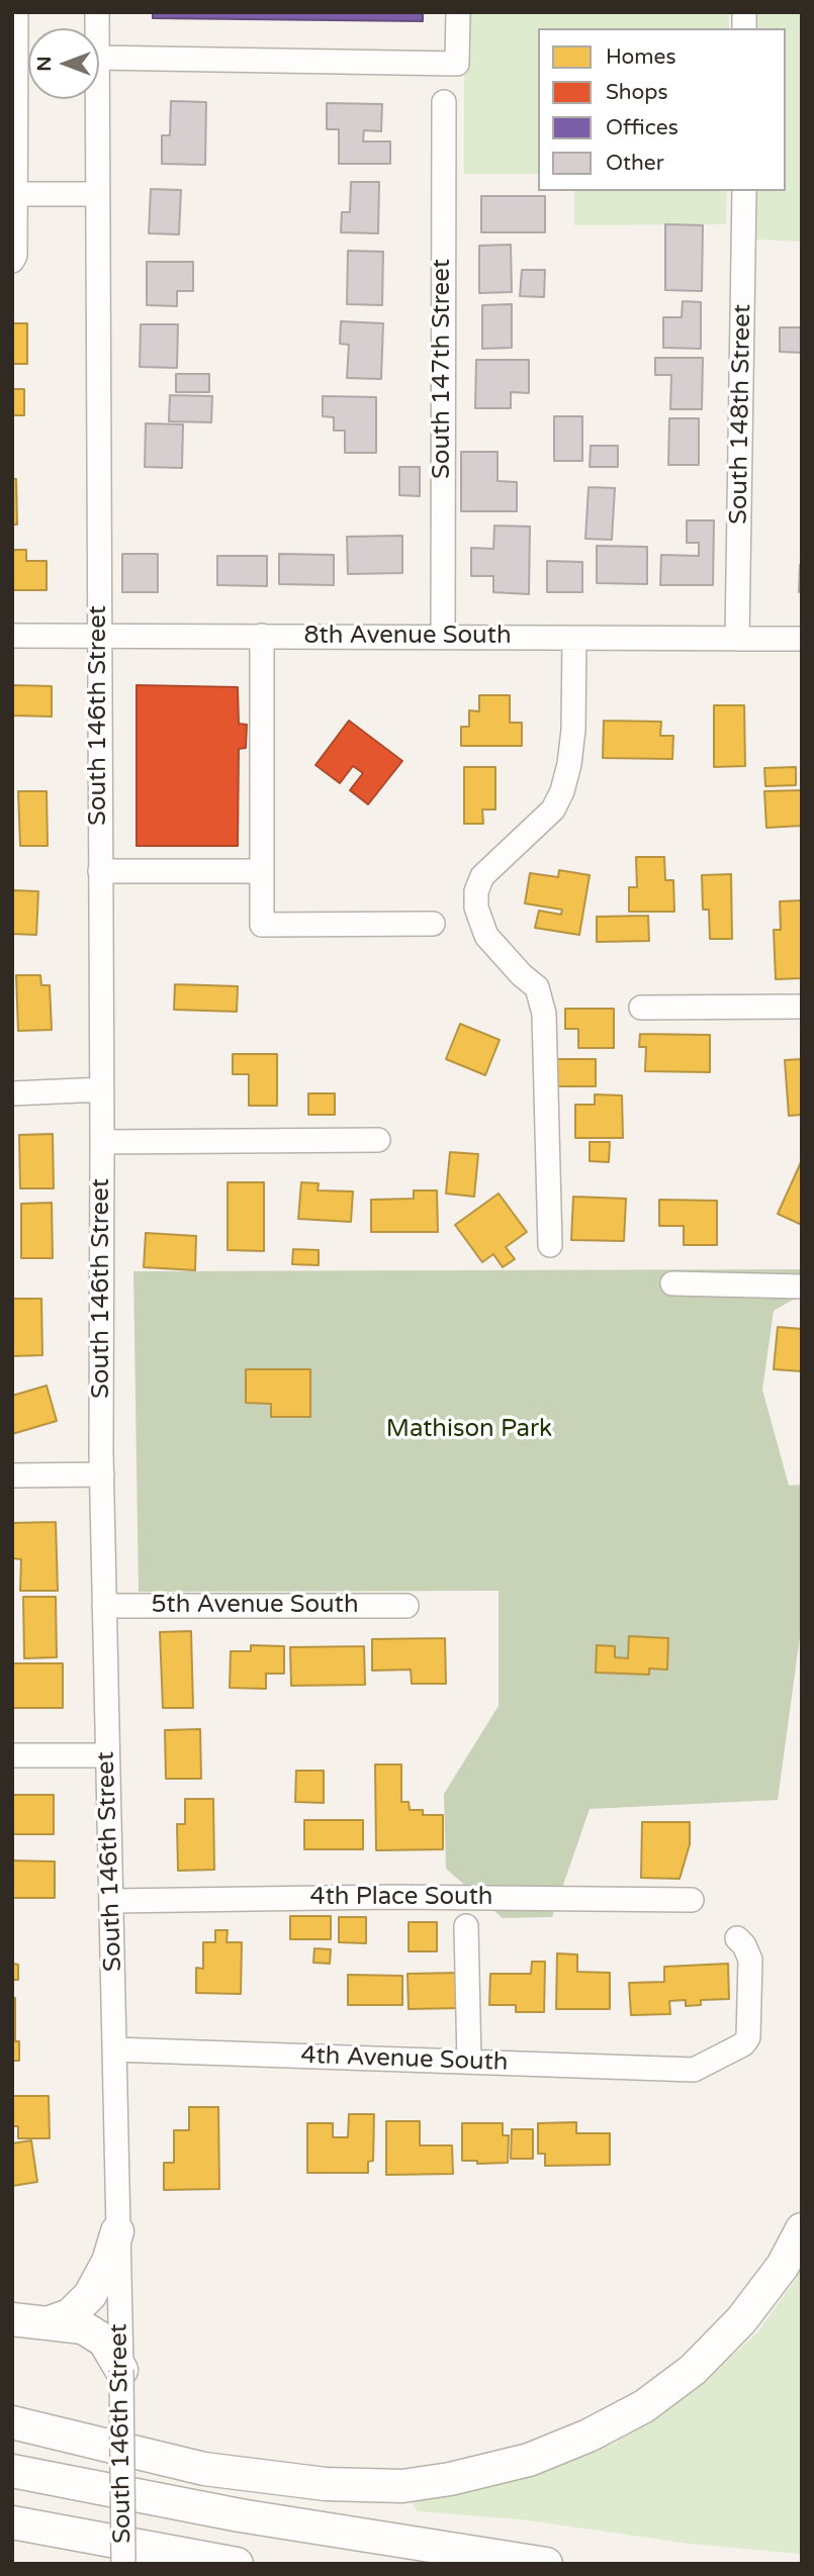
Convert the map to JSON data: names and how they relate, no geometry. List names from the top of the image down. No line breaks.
{"streets":{"street":["South 147th Street","South 148th Street","8th Avenue South","South 146th Street","5th Avenue South","4th Place South","4th Avenue South"]},"crossings":[["South 147th Street","8th Avenue South"],["South 148th Street","8th Avenue South"],["8th Avenue South","South 146th Street"],["South 146th Street","5th Avenue South"],["South 146th Street","4th Place South"],["South 146th Street","4th Avenue South"]],"parks":["Mathison Park"],"legend":["Homes","Shops","Offices","Other"],"north":"left"}
